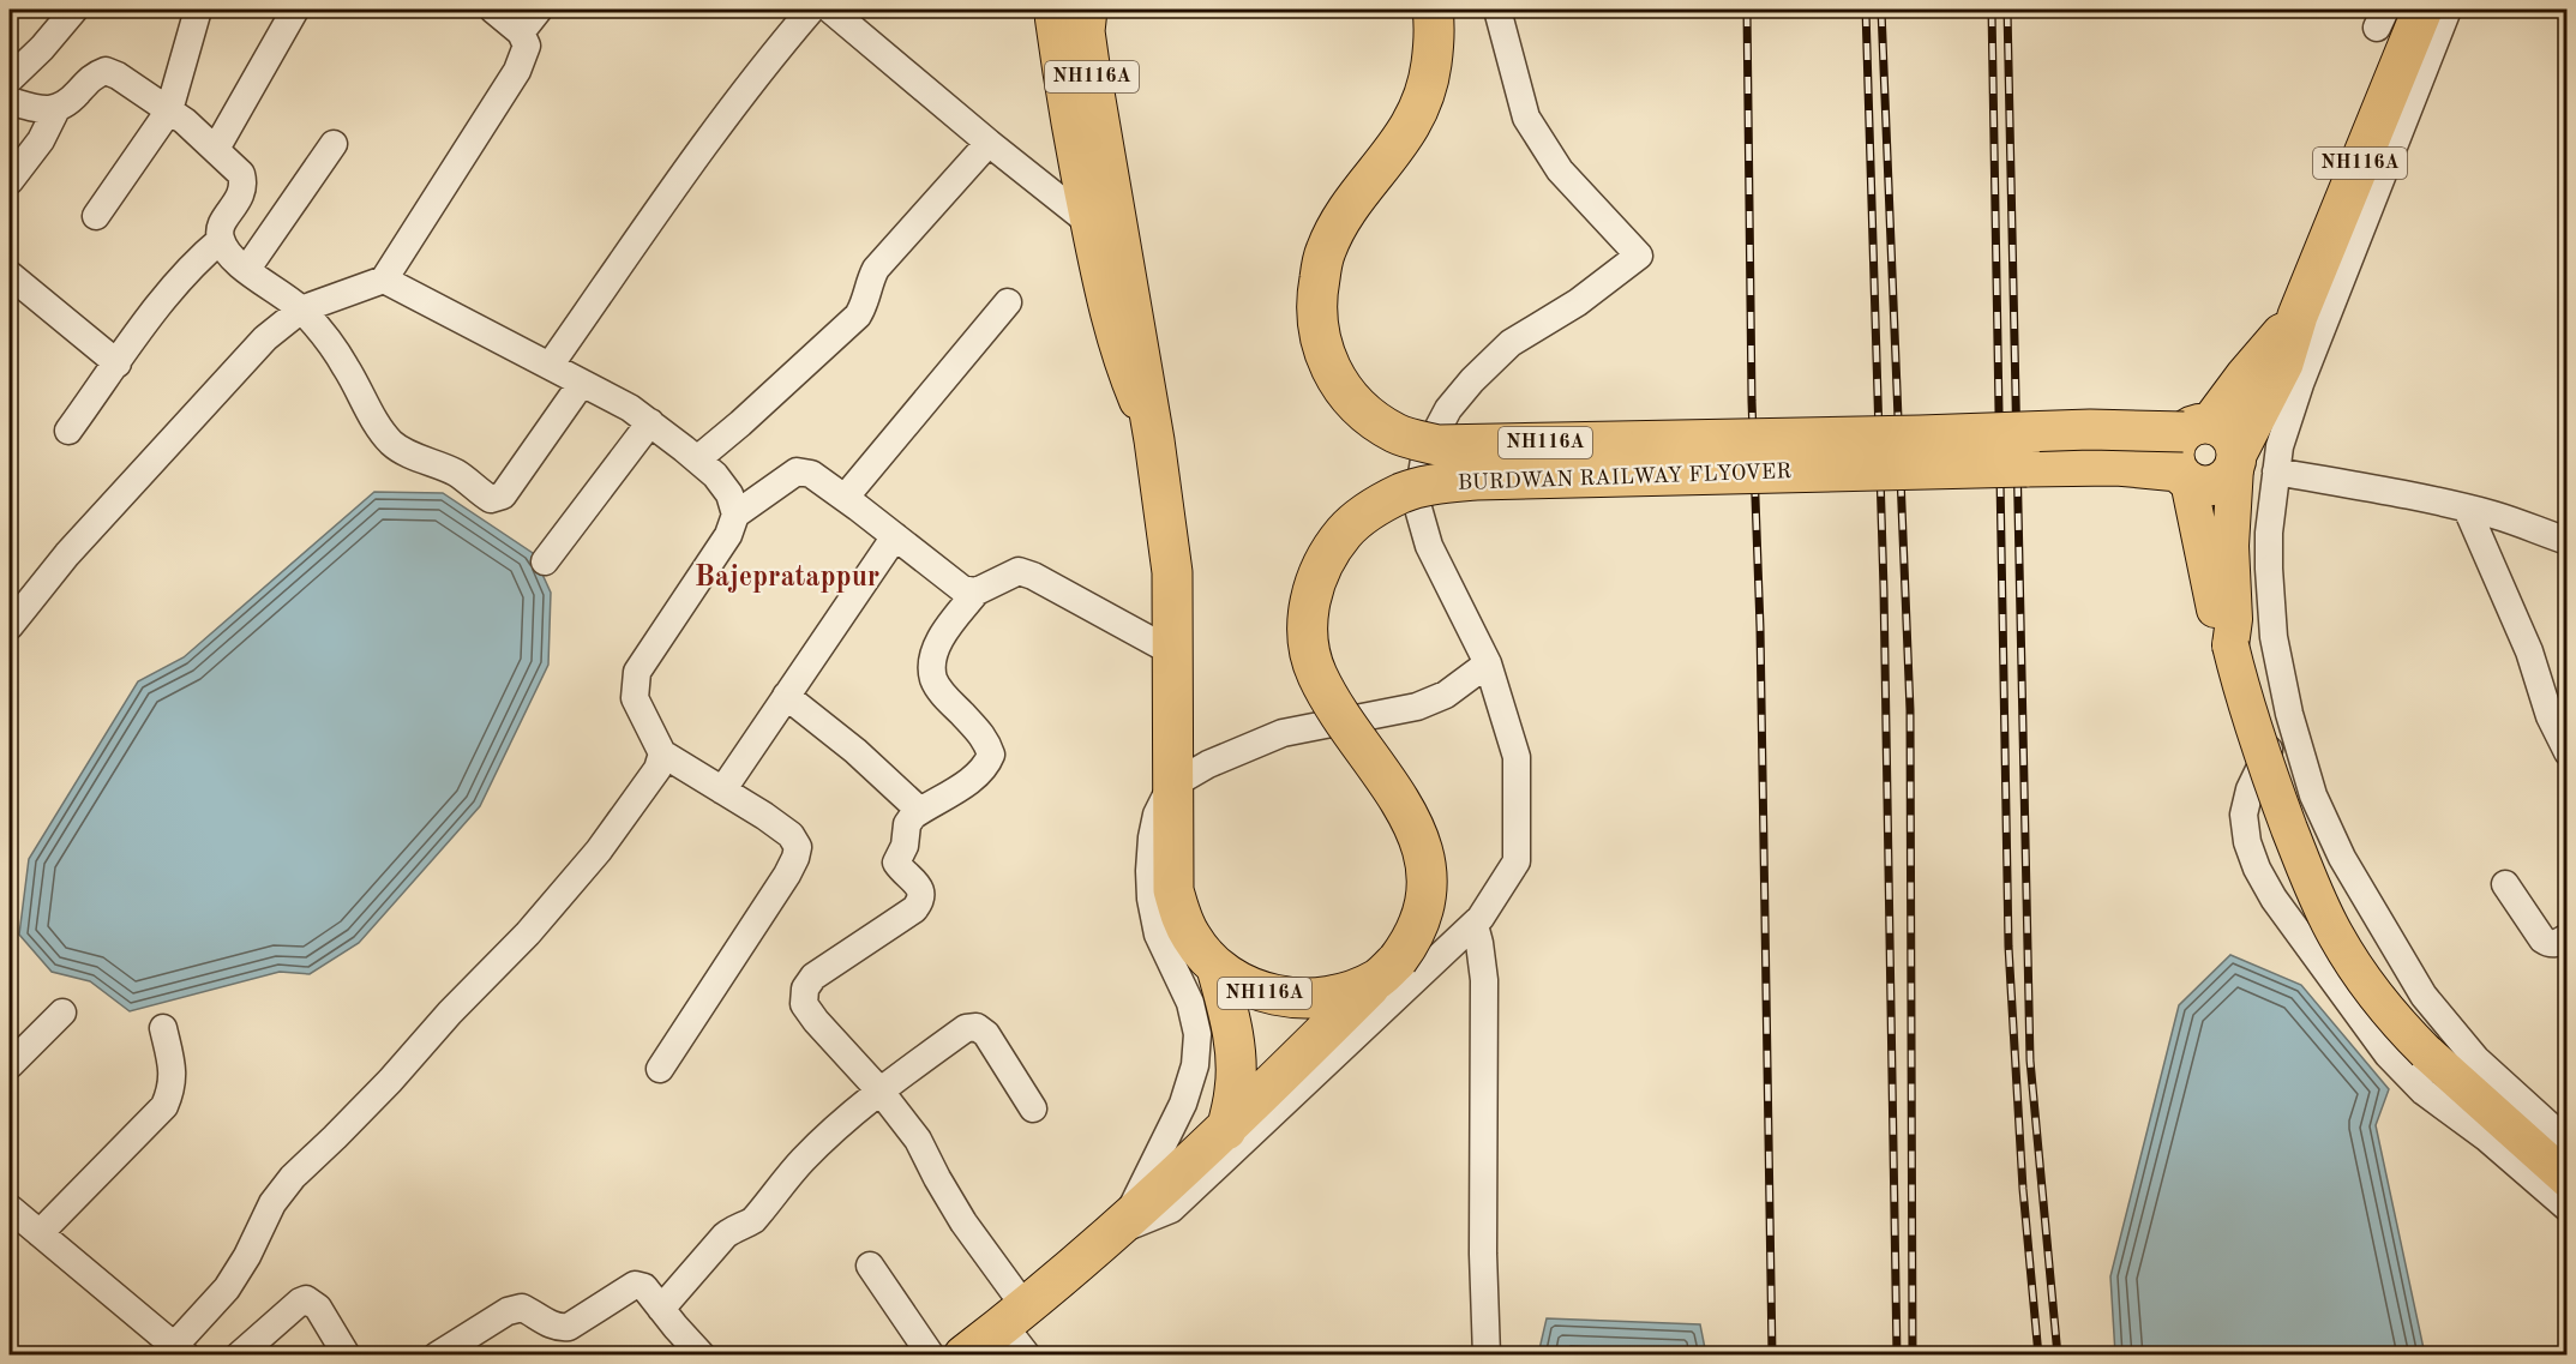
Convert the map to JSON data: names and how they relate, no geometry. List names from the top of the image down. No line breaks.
{"streets":{"highway":["NH116A","BURDWAN RAILWAY FLYOVER"]},"crossings":[["NH116A","BURDWAN RAILWAY FLYOVER"]],"districts":["Bajepratappur"]}
